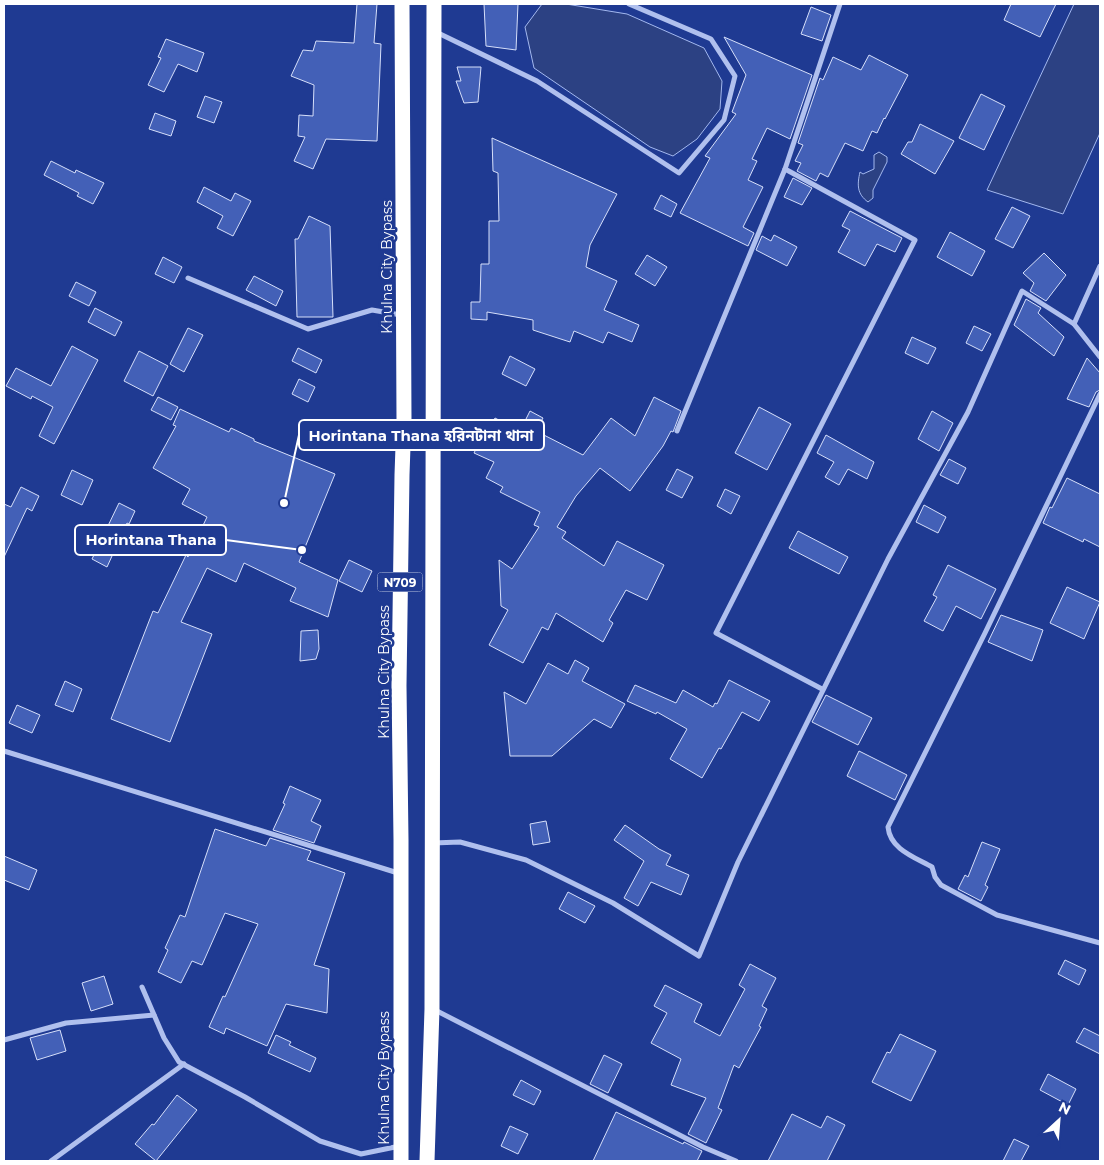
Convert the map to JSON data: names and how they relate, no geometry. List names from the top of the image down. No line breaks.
{"streets":{"highway":["Khulna City Bypass","N709"]},"places":["Horintana Thana হরিনটানা থানা","Horintana Thana"],"north":"top right"}
